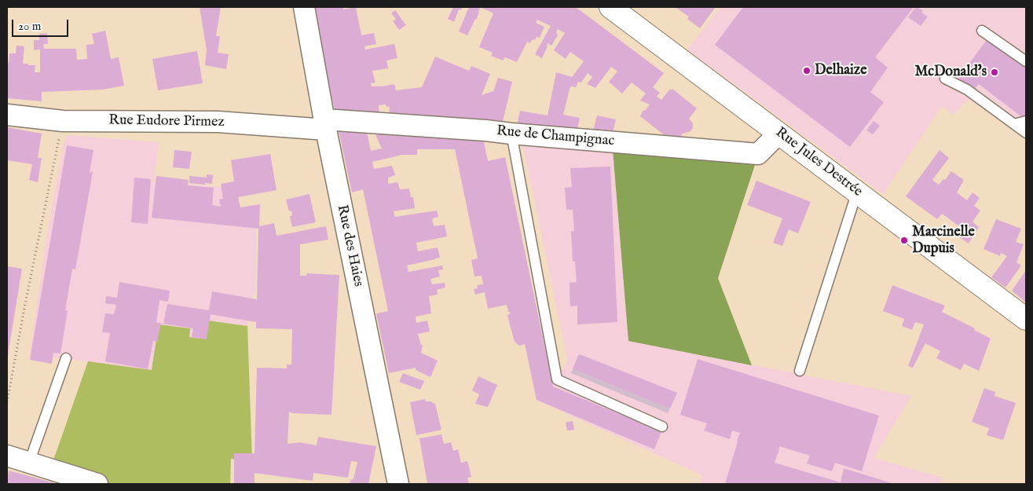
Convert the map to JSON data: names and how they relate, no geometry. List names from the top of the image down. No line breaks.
{"streets":{"street":["Rue Eudore Pirmez","Rue de Champignac","Rue Jules Destrée","Rue des Haies"]},"crossings":[["Rue Eudore Pirmez","Rue de Champignac"],["Rue Eudore Pirmez","Rue des Haies"],["Rue de Champignac","Rue Jules Destrée"],["Rue de Champignac","Rue des Haies"]],"places":["Delhaize","McDonald's","Marcinelle Dupuis"],"scale_bar":"20 m"}
